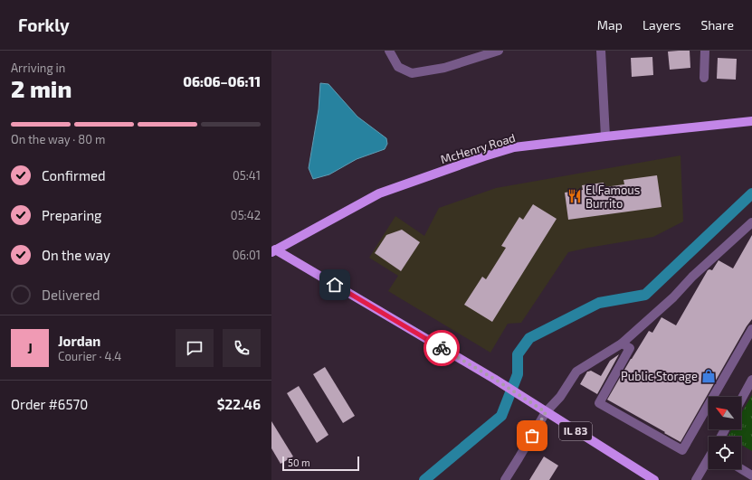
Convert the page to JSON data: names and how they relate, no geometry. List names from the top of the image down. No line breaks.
{"streets":{"main road":["McHenry Road","IL 83"]},"crossings":[["McHenry Road","IL 83"]],"places":{"restaurant":["El Famous Burrito"],"shop":["Public Storage"]},"scale_bar":"50 m","north":"top left","page":{"header":"Forkly","nav":["Map","Layers","Share"],"heading":["2 min","Arriving in","06:06–06:11"],"panel":["Jordan","Courier · 4.4","Order #6570","$22.46"],"bar":"On the way · 80 m","list":[["Confirmed","05:41"],["Preparing","05:42"],["On the way","06:01"],"Delivered"],"round":"J","scale":"50 m"}}
